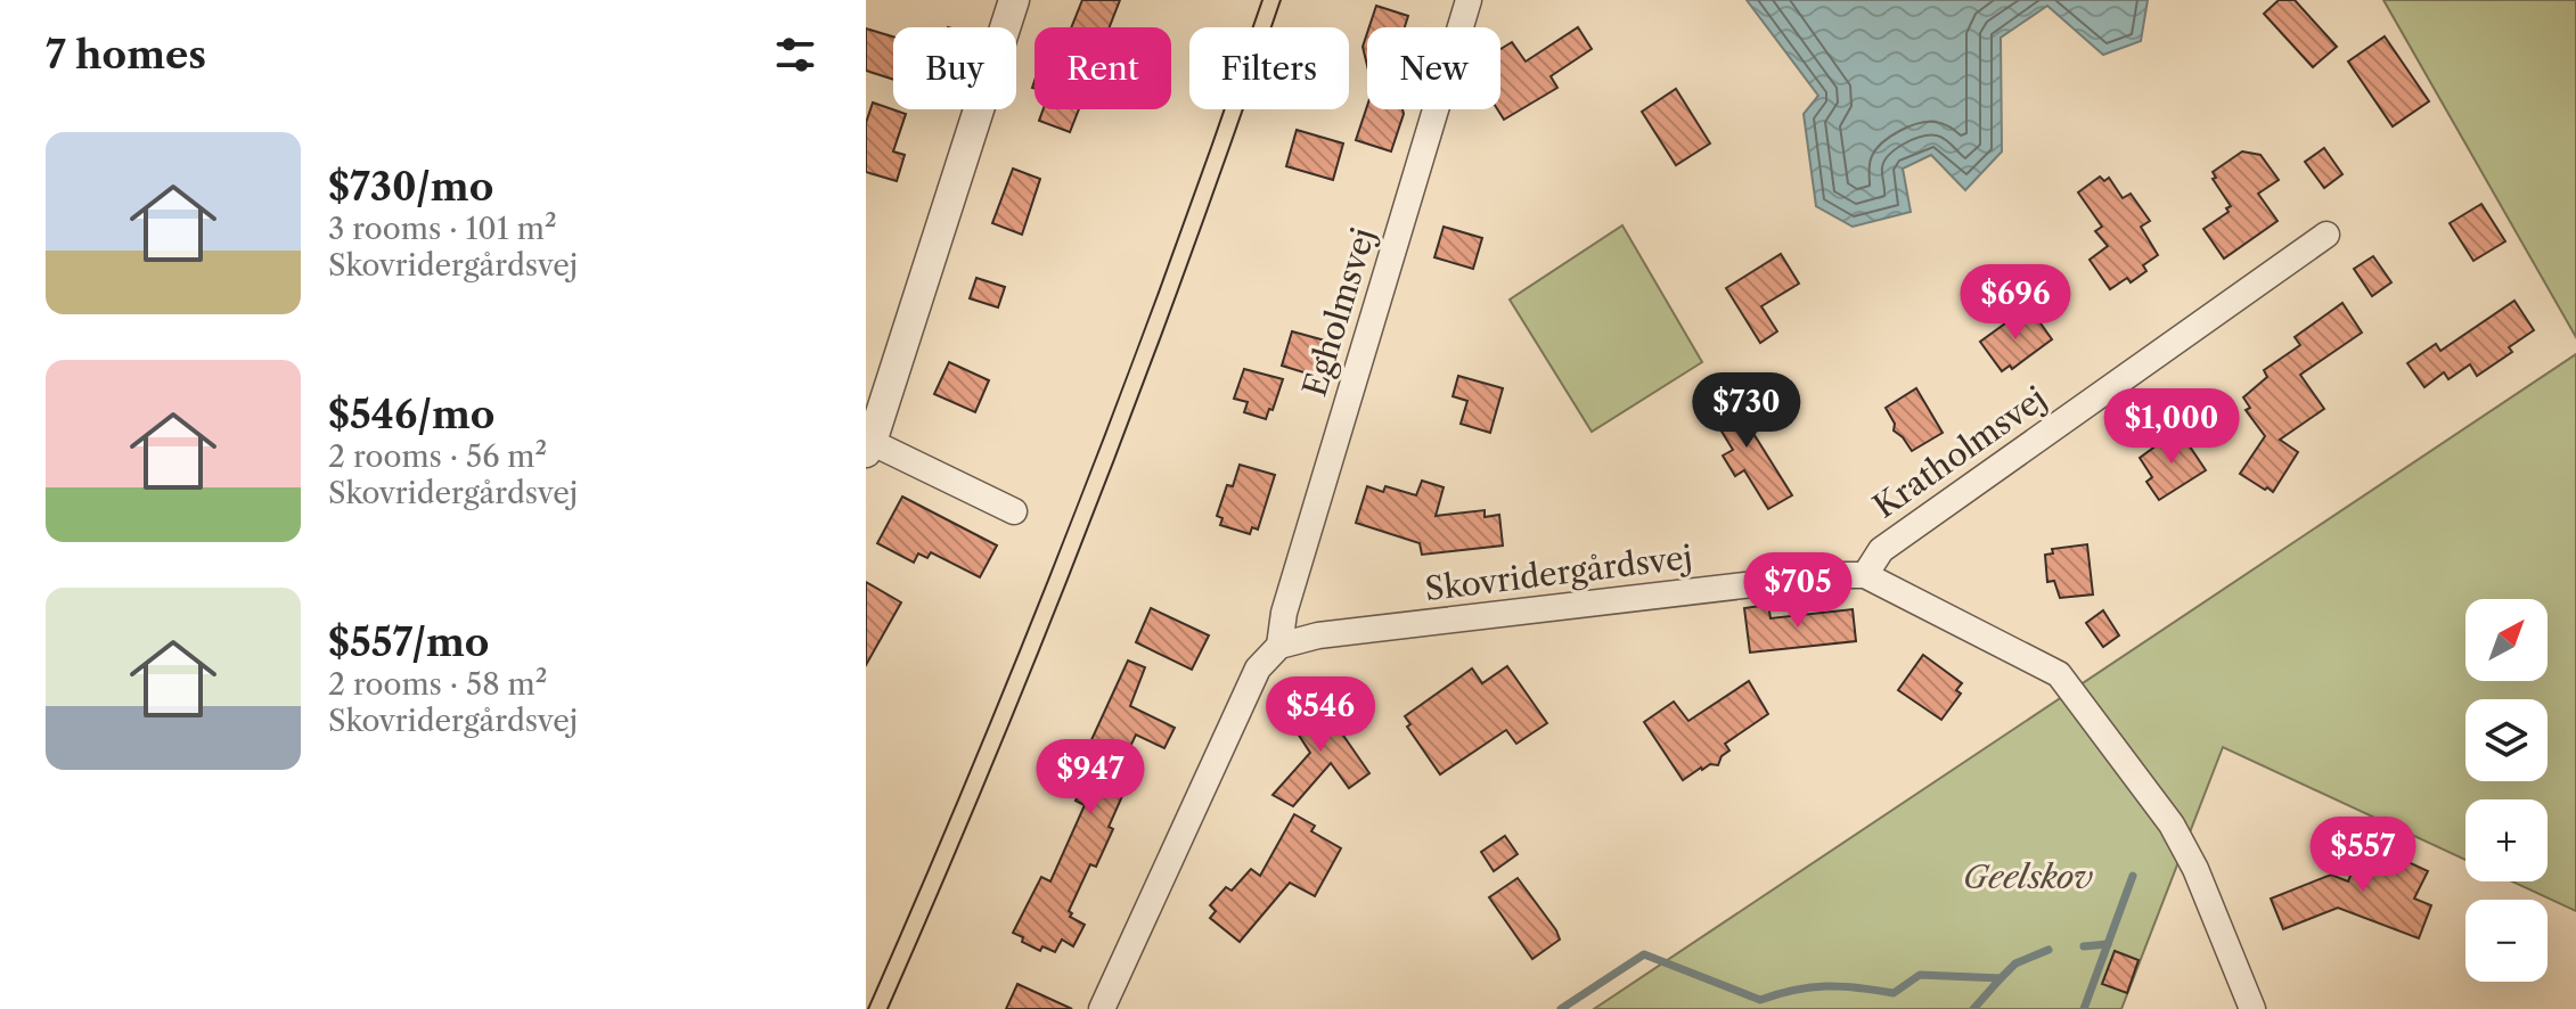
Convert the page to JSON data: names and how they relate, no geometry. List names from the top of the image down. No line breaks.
{"streets":{"street":["Egholmsvej","Kratholmsvej","Skovridergårdsvej"]},"crossings":[["Egholmsvej","Skovridergårdsvej"],["Kratholmsvej","Skovridergårdsvej"]],"parks":["Geelskov"],"north":"top right","page":{"heading":"7 homes","chip":["Buy","Rent","Filters","New"],"list":[{"name":"$730/mo","note":"3 rooms · 101 m² · Skovridergårdsvej"},{"name":"$546/mo","note":"2 rooms · 56 m² · Skovridergårdsvej"},{"name":"$557/mo","note":"2 rooms · 58 m² · Skovridergårdsvej"}],"price":["$696","$730","$1,000","$705","$546","$947","$557"],"map_buttons":["+","−"]}}
